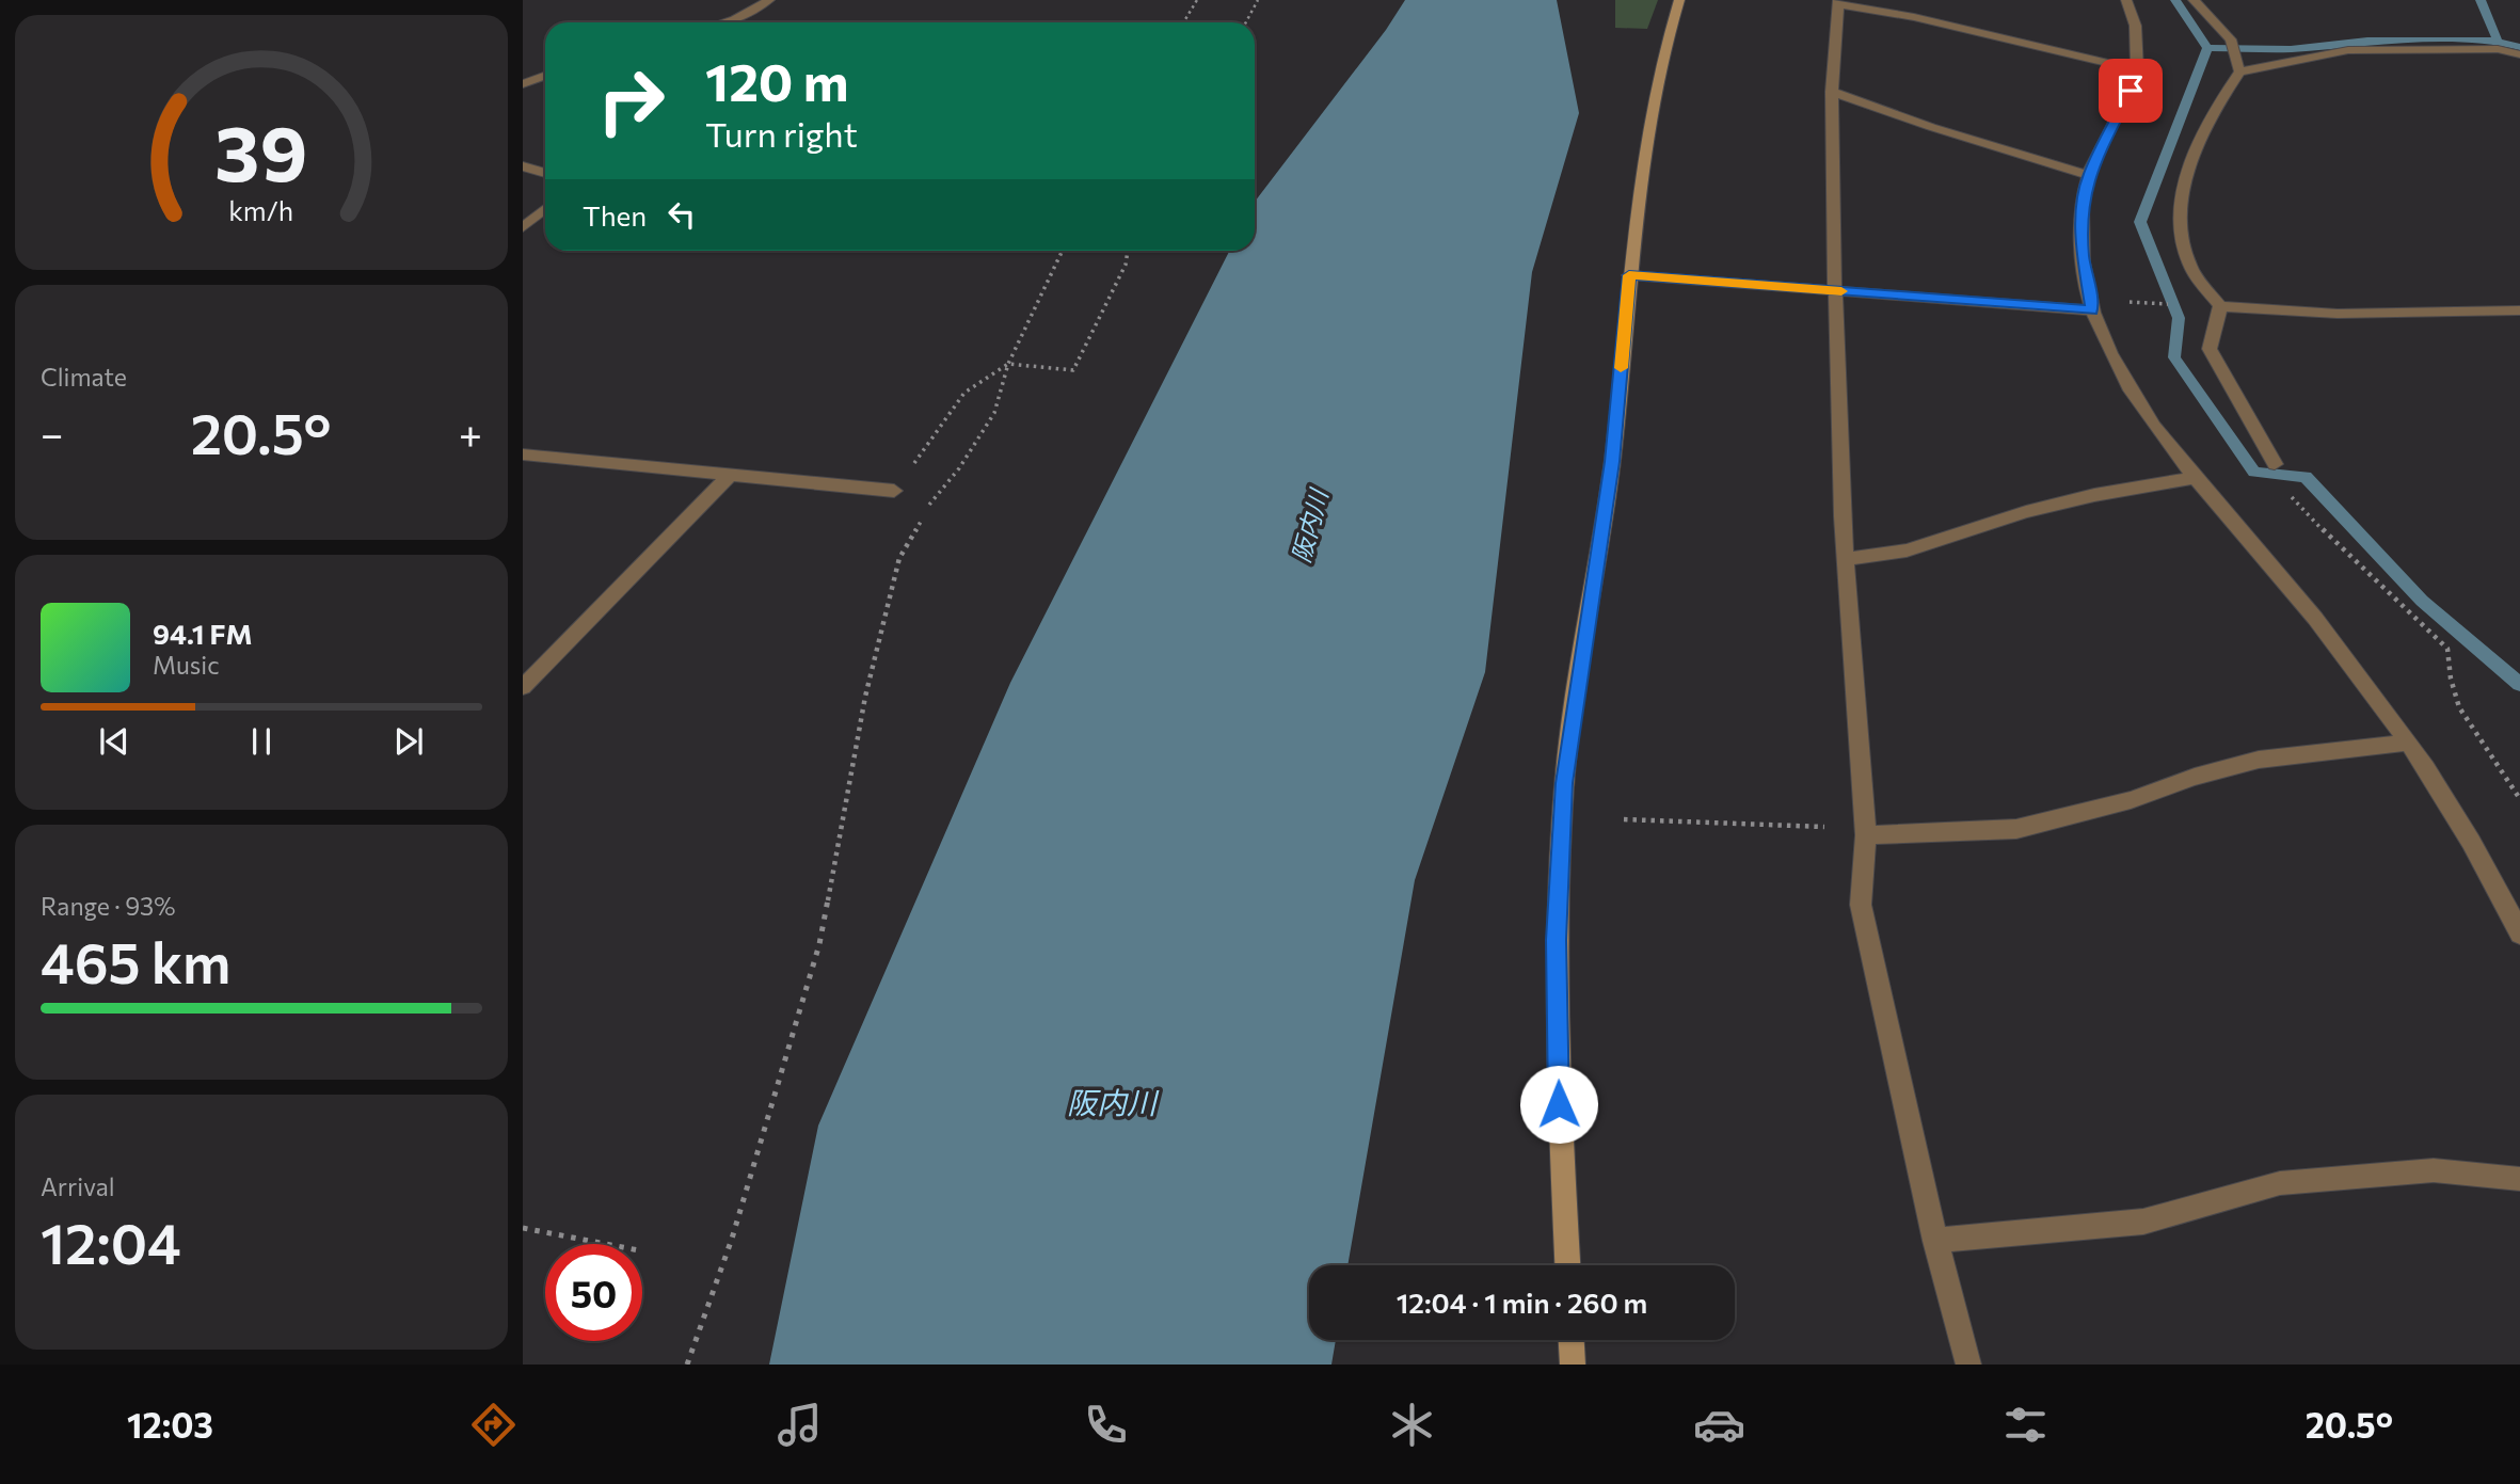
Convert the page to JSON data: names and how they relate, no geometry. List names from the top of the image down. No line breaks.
{"water":["阪内川"],"page":{"turn":["120 m","Turn right"],"then":"Then","tile":["Climate",["Range · 93%","465 km"],["Arrival","12:04"]],"heat":["−","20.5°","+"],"song":["94.1 FM","Music"],"limit":"50","trip":"12:04 · 1 min · 260 m","tabs":["12:03","20.5°"],"gauge":["39","km/h"]}}
